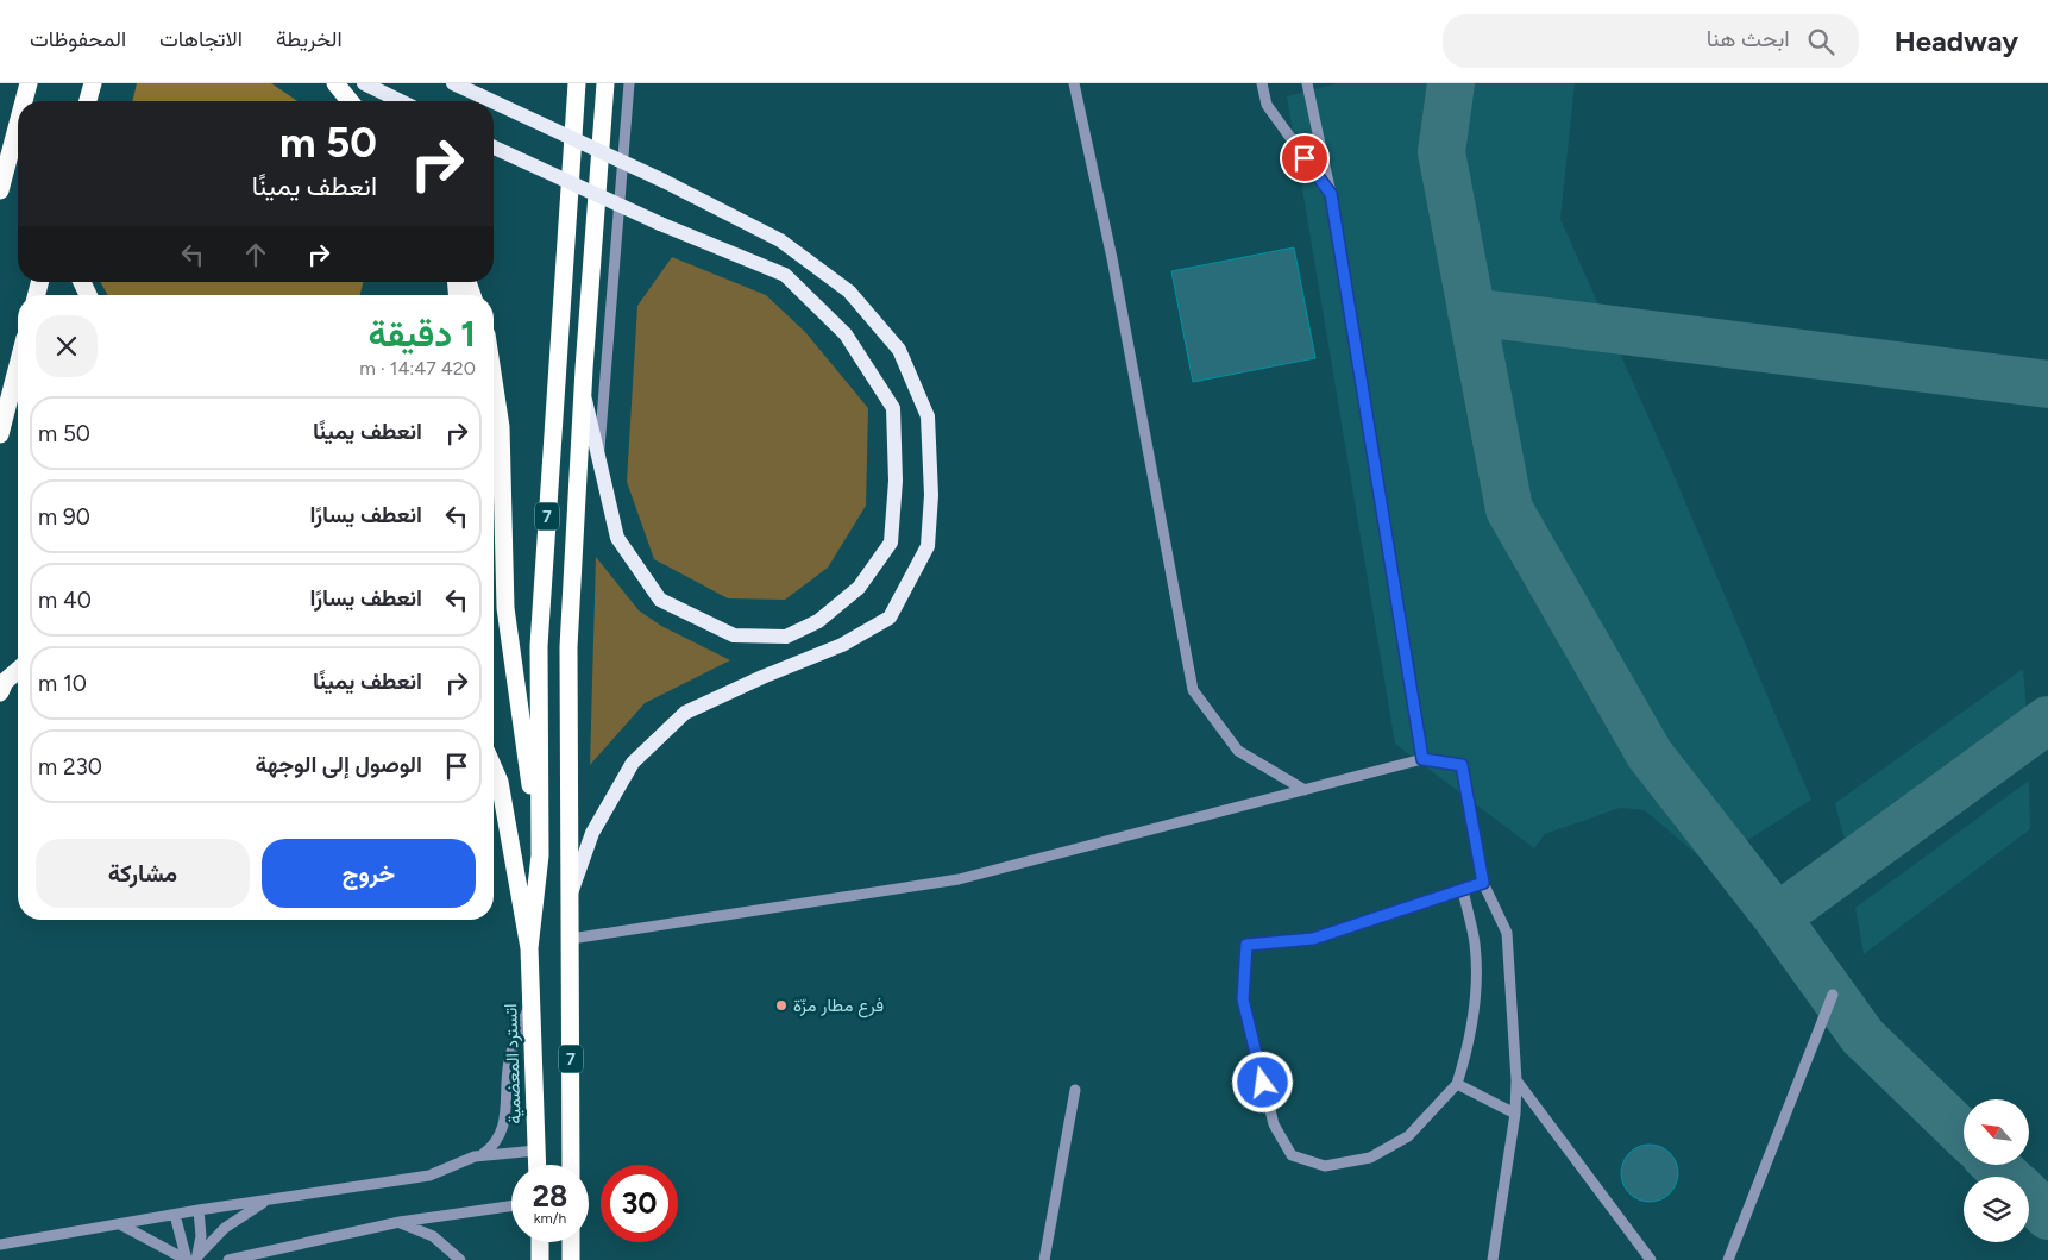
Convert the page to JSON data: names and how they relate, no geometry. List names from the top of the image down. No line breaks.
{"streets":{"highway":["7","اتسترد المعضمية"]},"crossings":[["7","اتسترد المعضمية"]],"places":["فرع مطار مزّة"],"north":"top left","page":{"header":"Headway","search":"ابحث هنا","nav":["الخريطة","الاتجاهات","المحفوظات"],"turn":["50 m","انعطف يمينًا"],"heading":["1 دقيقة","420 m · 14:47"],"list":[{"name":"انعطف يمينًا","value":"50 m"},{"name":"انعطف يسارًا","value":"90 m"},{"name":"انعطف يسارًا","value":"40 m"},{"name":"انعطف يمينًا","value":"10 m"},{"name":"الوصول إلى الوجهة","value":"230 m"}],"buttons":["خروج","مشاركة"],"speed":"28 km/h","limit":"30"}}
